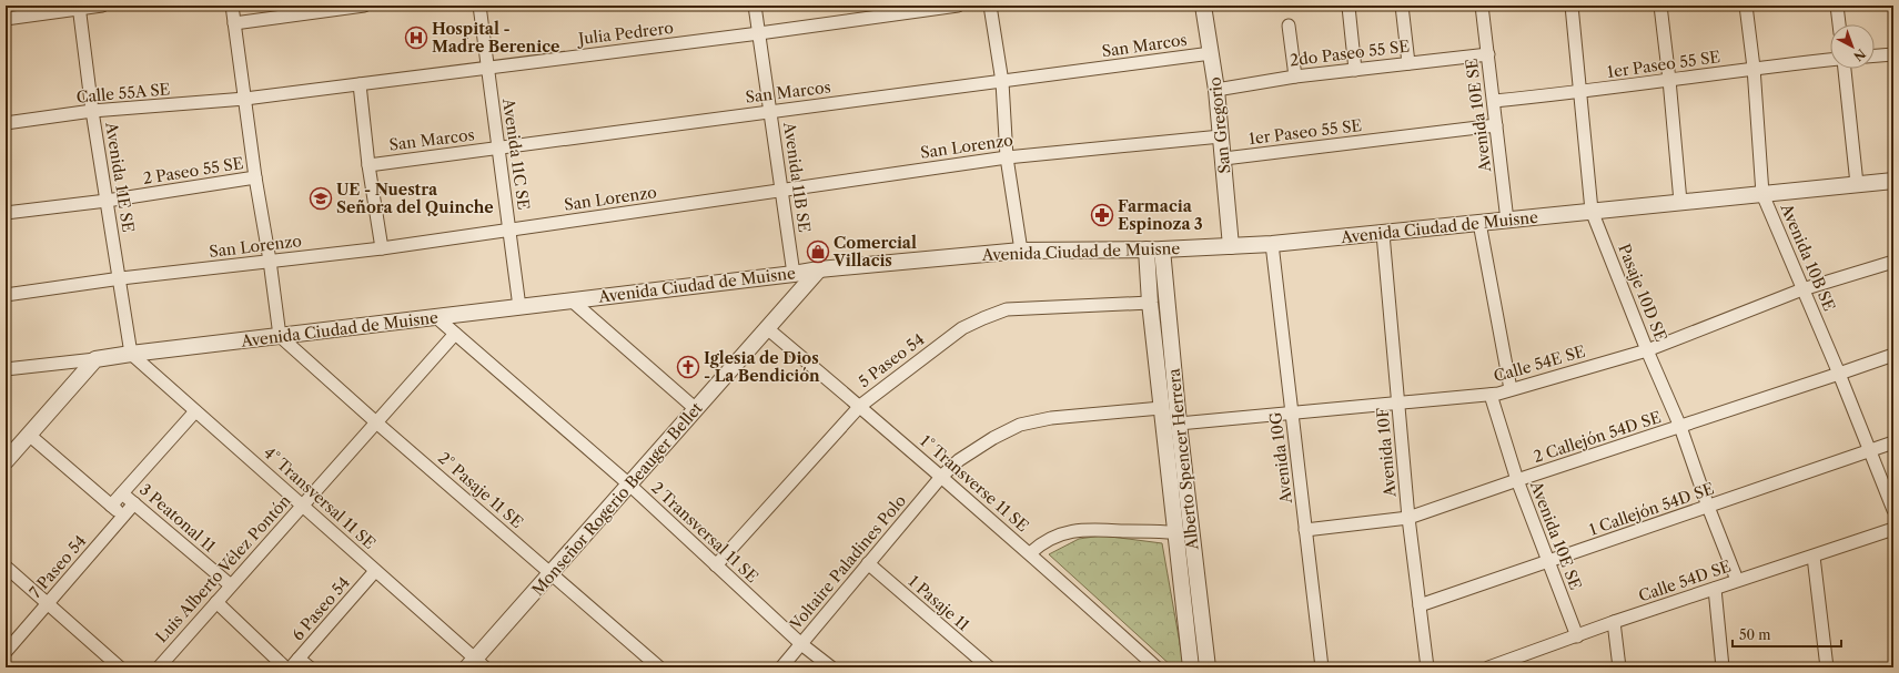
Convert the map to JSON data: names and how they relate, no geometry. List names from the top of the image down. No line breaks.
{"streets":{"street":["Julia Pedrero","San Marcos","2do Paseo 55 SE","1er Paseo 55 SE","Calle 55A SE","Avenida 10E SE","San Gregorio","San Lorenzo","Avenida 11C SE","2 Paseo 55 SE","Avenida 11E SE","Avenida 11B SE","Avenida Ciudad de Muisne","Avenida 10B SE","Pasaje 10D SE","5 Paseo 54","Calle 54E SE","2 Callejón 54D SE","Avenida 10F","Avenida 10G","Alberto Spencer Herrera","1° Transverse 11 SE","2° Pasaje 11 SE","4° Transversal 11 SE","Monseñor Rogerio Beauger Bellet","1 Callejón 54D SE","3 Peatonal 11","2 Transversal 11 SE","Voltaire Paladines Polo","7 Paseo 54","Luis Alberto Vélez Pontón","Calle 54D SE","1 Pasaje 11","6 Paseo 54"]},"crossings":[["Julia Pedrero","Calle 55A SE"],["Julia Pedrero","Avenida 11C SE"],["Julia Pedrero","Avenida 11B SE"],["San Marcos","San Gregorio"],["San Marcos","Avenida 11C SE"],["San Marcos","Avenida 11B SE"],["2do Paseo 55 SE","Avenida 10E SE"],["2do Paseo 55 SE","San Gregorio"],["1er Paseo 55 SE","Avenida 10E SE"],["1er Paseo 55 SE","San Gregorio"],["1er Paseo 55 SE","Avenida 10B SE"],["1er Paseo 55 SE","Pasaje 10D SE"],["Calle 55A SE","Avenida 11E SE"],["Avenida 10E SE","Avenida Ciudad de Muisne"],["Avenida 10E SE","Calle 54E SE"],["Avenida 10E SE","2 Callejón 54D SE"],["Avenida 10E SE","1 Callejón 54D SE"],["Avenida 10E SE","Calle 54D SE"],["San Gregorio","San Lorenzo"],["San Gregorio","Avenida Ciudad de Muisne"],["San Lorenzo","Avenida 11C SE"],["San Lorenzo","Avenida 11E SE"],["San Lorenzo","Avenida 11B SE"],["Avenida 11C SE","Avenida Ciudad de Muisne"],["2 Paseo 55 SE","Avenida 11E SE"],["Avenida 11E SE","Avenida Ciudad de Muisne"],["Avenida 11E SE","4° Transversal 11 SE"],["Avenida 11B SE","Avenida Ciudad de Muisne"],["Avenida Ciudad de Muisne","Avenida 10B SE"],["Avenida Ciudad de Muisne","Pasaje 10D SE"],["Avenida Ciudad de Muisne","Avenida 10F"],["Avenida Ciudad de Muisne","Avenida 10G"],["Avenida Ciudad de Muisne","Alberto Spencer Herrera"],["Avenida Ciudad de Muisne","2° Pasaje 11 SE"],["Avenida Ciudad de Muisne","4° Transversal 11 SE"],["Avenida Ciudad de Muisne","Monseñor Rogerio Beauger Bellet"],["Avenida Ciudad de Muisne","2 Transversal 11 SE"],["Avenida 10B SE","Calle 54E SE"],["Avenida 10B SE","2 Callejón 54D SE"],["Avenida 10B SE","1 Callejón 54D SE"],["Pasaje 10D SE","Calle 54E SE"],["Pasaje 10D SE","2 Callejón 54D SE"],["Pasaje 10D SE","1 Callejón 54D SE"],["Pasaje 10D SE","Calle 54D SE"],["5 Paseo 54","Alberto Spencer Herrera"],["5 Paseo 54","1° Transverse 11 SE"],["5 Paseo 54","2 Transversal 11 SE"],["Calle 54E SE","Avenida 10F"],["Calle 54E SE","Avenida 10G"],["Calle 54E SE","Alberto Spencer Herrera"],["2 Callejón 54D SE","Avenida 10F"],["2 Callejón 54D SE","Avenida 10G"],["Avenida 10F","1 Callejón 54D SE"],["Alberto Spencer Herrera","Voltaire Paladines Polo"],["1° Transverse 11 SE","Monseñor Rogerio Beauger Bellet"],["1° Transverse 11 SE","Voltaire Paladines Polo"],["2° Pasaje 11 SE","Monseñor Rogerio Beauger Bellet"],["2° Pasaje 11 SE","Luis Alberto Vélez Pontón"],["4° Transversal 11 SE","Monseñor Rogerio Beauger Bellet"],["4° Transversal 11 SE","Luis Alberto Vélez Pontón"],["4° Transversal 11 SE","6 Paseo 54"],["Monseñor Rogerio Beauger Bellet","2 Transversal 11 SE"],["3 Peatonal 11","7 Paseo 54"],["3 Peatonal 11","Luis Alberto Vélez Pontón"],["2 Transversal 11 SE","Voltaire Paladines Polo"],["2 Transversal 11 SE","Luis Alberto Vélez Pontón"],["Voltaire Paladines Polo","1 Pasaje 11"]],"places":{"hospital":["Hospital - Madre Berenice"],"school or university":["UE - Nuestra Señora del Quinche"],"pharmacy":["Farmacia Espinoza 3"],"shop":["Comercial Villacis"],"church":["Iglesia de Dios - La Bendición"]},"scale_bar":"50 m","north":"bottom right"}
